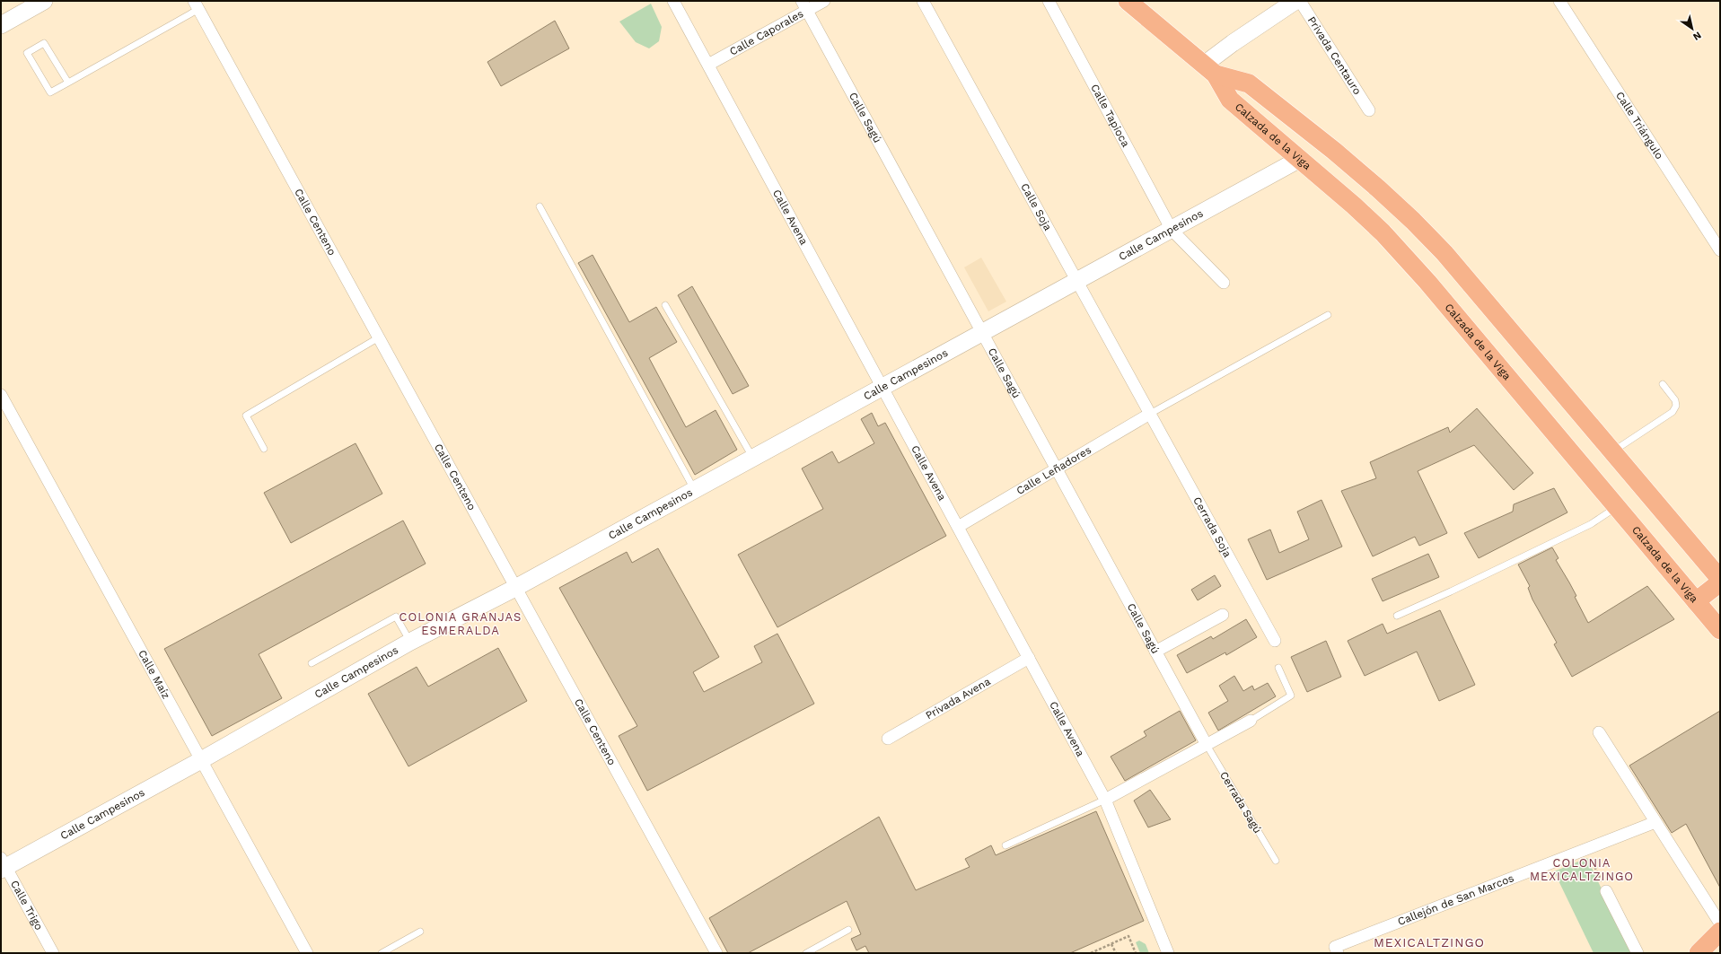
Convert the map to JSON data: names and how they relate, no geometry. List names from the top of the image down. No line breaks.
{"streets":{"main road":["Calzada de la Viga"],"street":["Calle Caporales","Privada Centauro","Calle Tapioca","Calle Sagú","Calle Triángulo","Calle Soja","Calle Avena","Calle Centeno","Calle Campesinos","Calle Leñadores","Cerrada Soja","Calle Maíz","Privada Avena","Callejón de San Marcos","Calle Trigo"],"lane":["Cerrada Sagú"]},"crossings":[["Calle Caporales","Calle Sagú"],["Calle Caporales","Calle Avena"],["Calle Tapioca","Calle Campesinos"],["Calle Sagú","Calle Campesinos"],["Calle Sagú","Calle Leñadores"],["Calle Sagú","Cerrada Sagú"],["Calzada de la Viga","Calle Campesinos"],["Calle Soja","Calle Campesinos"],["Calle Soja","Calle Leñadores"],["Calle Soja","Cerrada Soja"],["Calle Avena","Calle Campesinos"],["Calle Avena","Calle Leñadores"],["Calle Avena","Privada Avena"],["Calle Centeno","Calle Campesinos"],["Calle Campesinos","Calle Maíz"],["Calle Campesinos","Calle Trigo"],["Calle Leñadores","Cerrada Soja"]],"districts":["COLONIA GRANJAS ESMERALDA","COLONIA MEXICALTZINGO","MEXICALTZINGO"],"north":"bottom right"}
